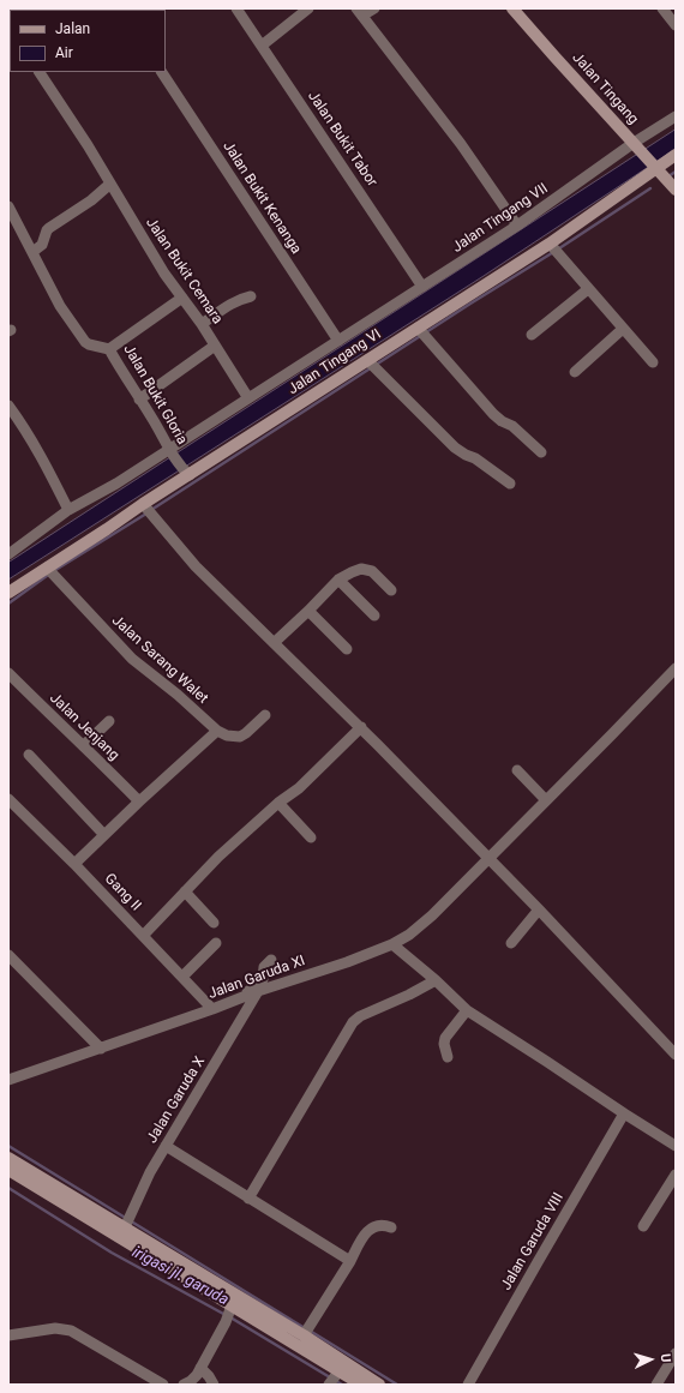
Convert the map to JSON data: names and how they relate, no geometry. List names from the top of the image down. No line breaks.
{"streets":{"main road":["Jalan Tingang","Jalan Tingang VI"],"street":["Jalan Bukit Tabor","Jalan Bukit Kenanga","Jalan Tingang VII","Jalan Bukit Cemara","Jalan Bukit Gloria","Jalan Sarang Walet","Jalan Jenjang","Gang II","Jalan Garuda XI","Jalan Garuda X","Jalan Garuda VIII"]},"crossings":[["Jalan Tingang","Jalan Tingang VII"],["Jalan Tingang","Jalan Tingang VI"],["Jalan Bukit Tabor","Jalan Tingang VII"],["Jalan Bukit Kenanga","Jalan Tingang VII"],["Jalan Bukit Cemara","Jalan Bukit Gloria"],["Jalan Tingang VI","Jalan Bukit Gloria"],["Jalan Tingang VI","Jalan Sarang Walet"],["Gang II","Jalan Garuda XI"],["Jalan Garuda XI","Jalan Garuda X"]],"water":["irigasi jl. garuda"],"legend":["Jalan","Air"],"north":"right"}
